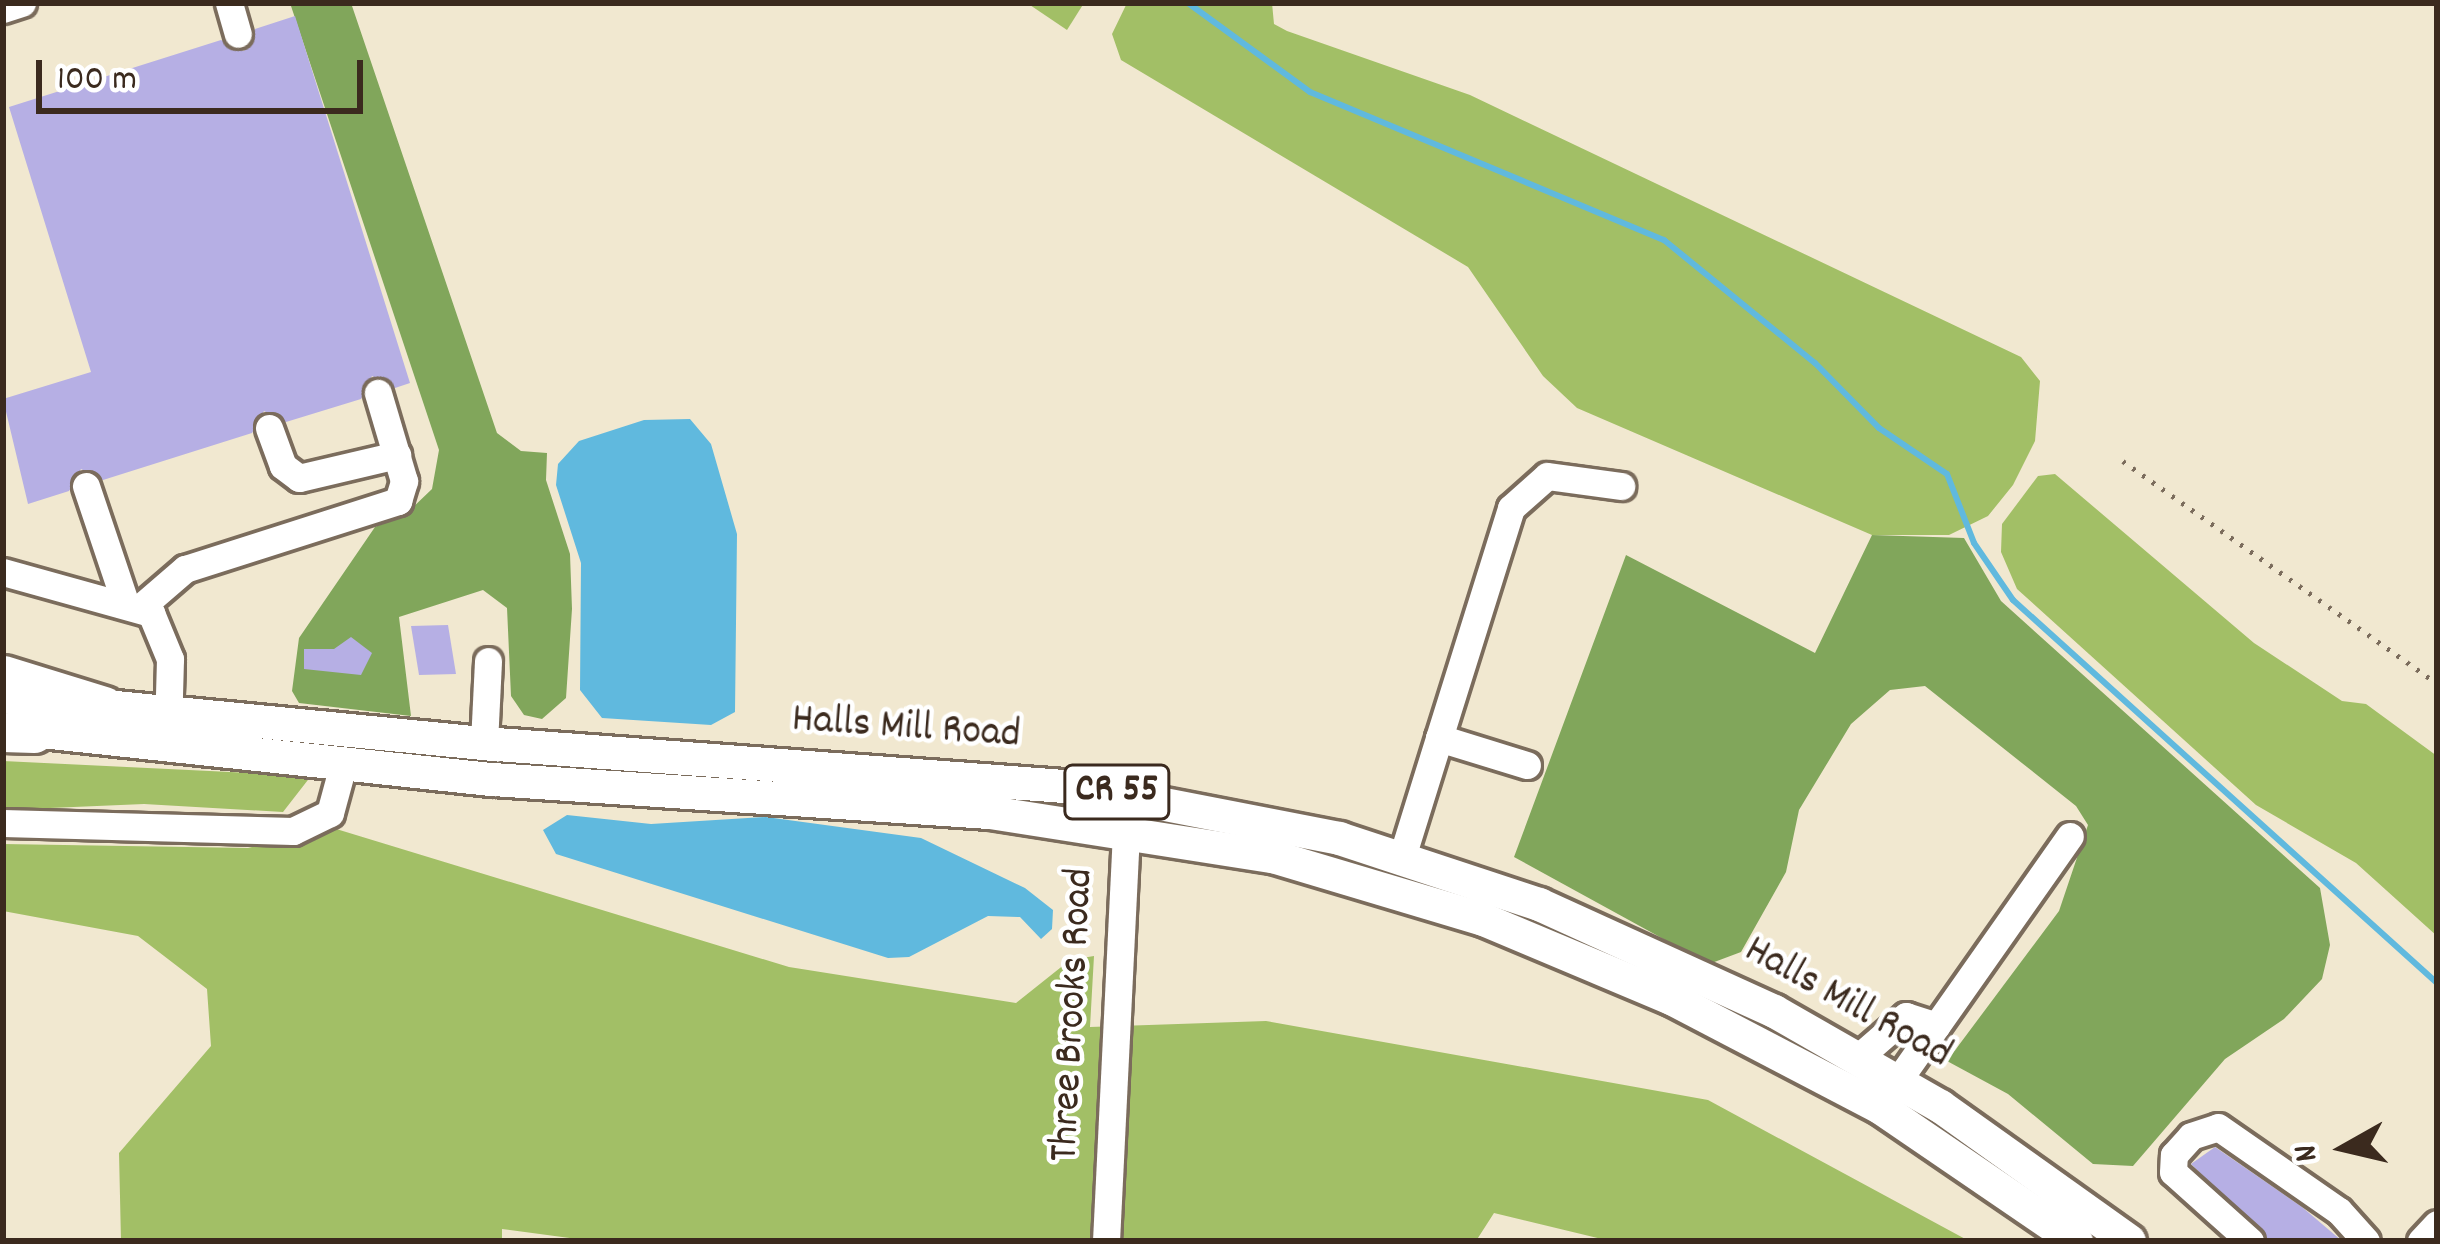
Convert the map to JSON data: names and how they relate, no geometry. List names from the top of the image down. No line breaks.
{"streets":{"main road":["Halls Mill Road","CR 55"],"street":["Three Brooks Road"]},"crossings":[["Halls Mill Road","Three Brooks Road"]],"scale_bar":"100 m","north":"left"}
